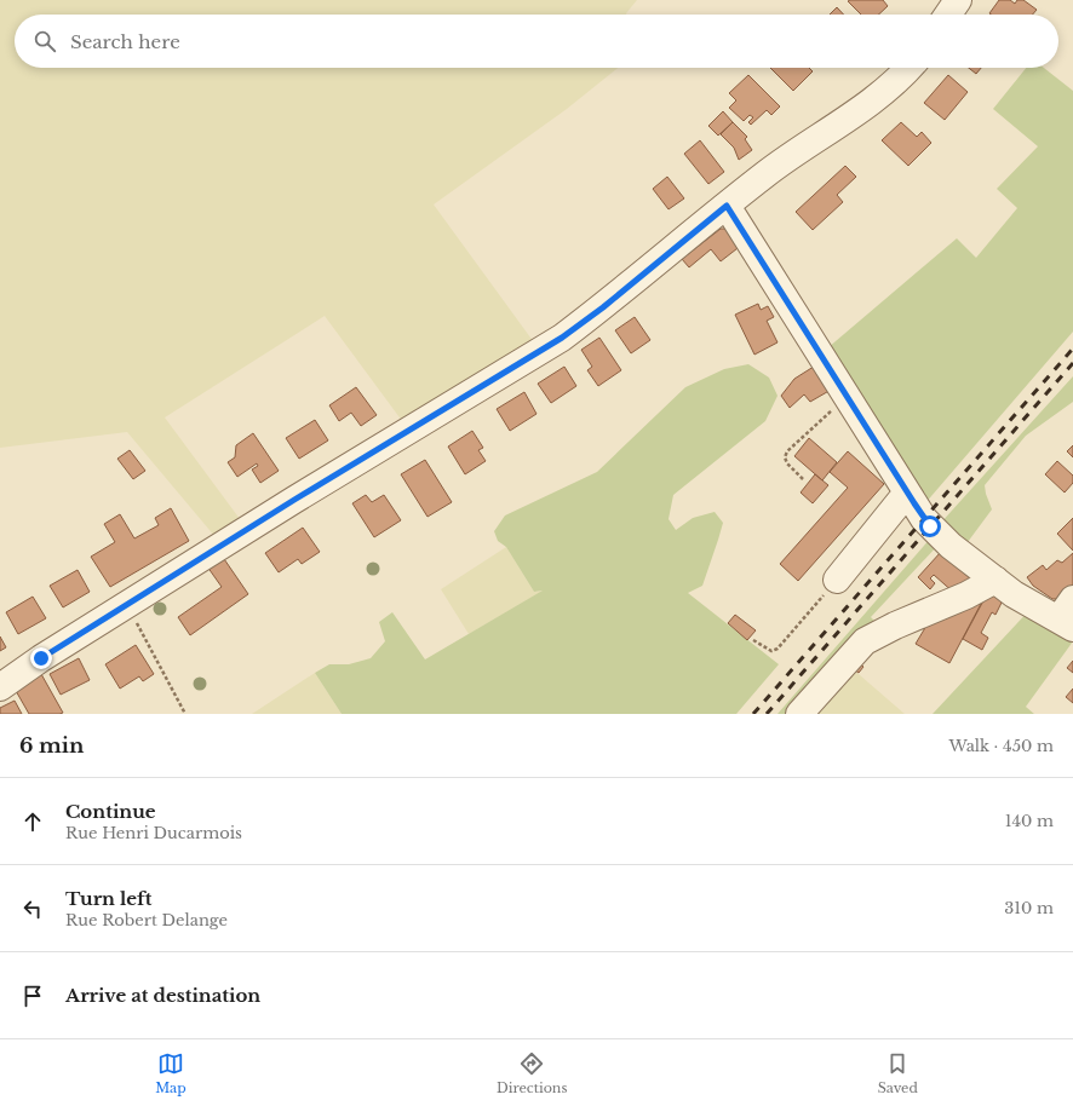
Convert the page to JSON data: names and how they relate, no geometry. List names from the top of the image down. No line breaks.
{"page":{"search":"Search here","heading":["6 min","Walk · 450 m"],"list":[["Continue","Rue Henri Ducarmois","140 m"],["Turn left","Rue Robert Delange","310 m"],"Arrive at destination"],"nav":["Map","Directions","Saved"]}}
